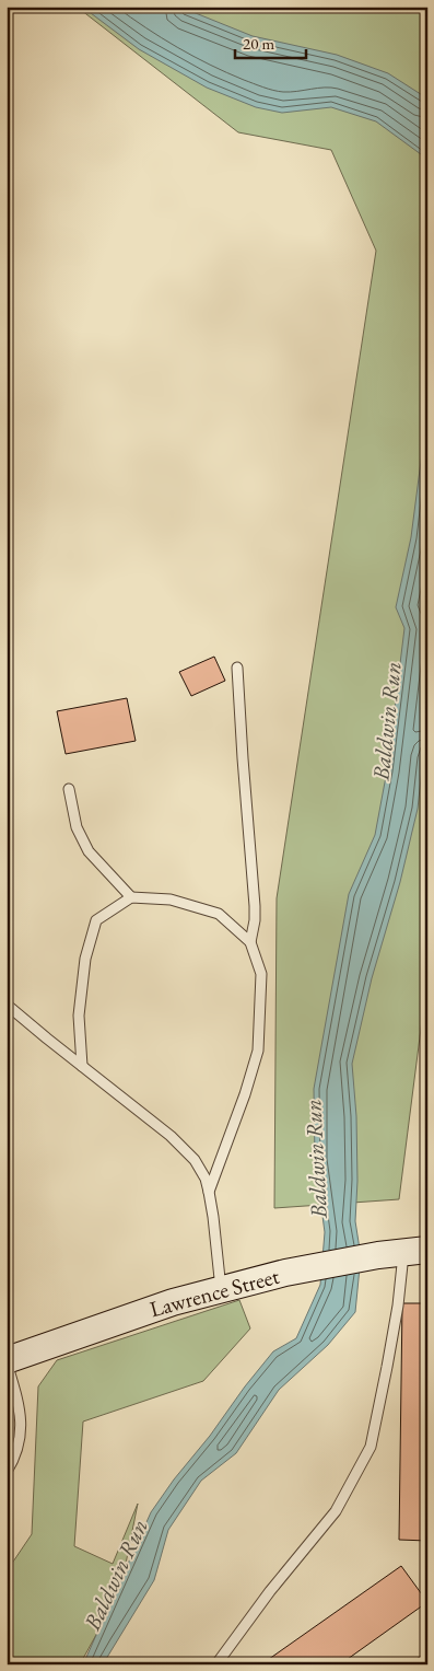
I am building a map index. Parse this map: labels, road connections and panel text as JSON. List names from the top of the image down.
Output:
{
  "streets": {
    "street": ["Lawrence Street"]
  },
  "water": ["Baldwin Run"],
  "scale_bar": "20 m"
}
